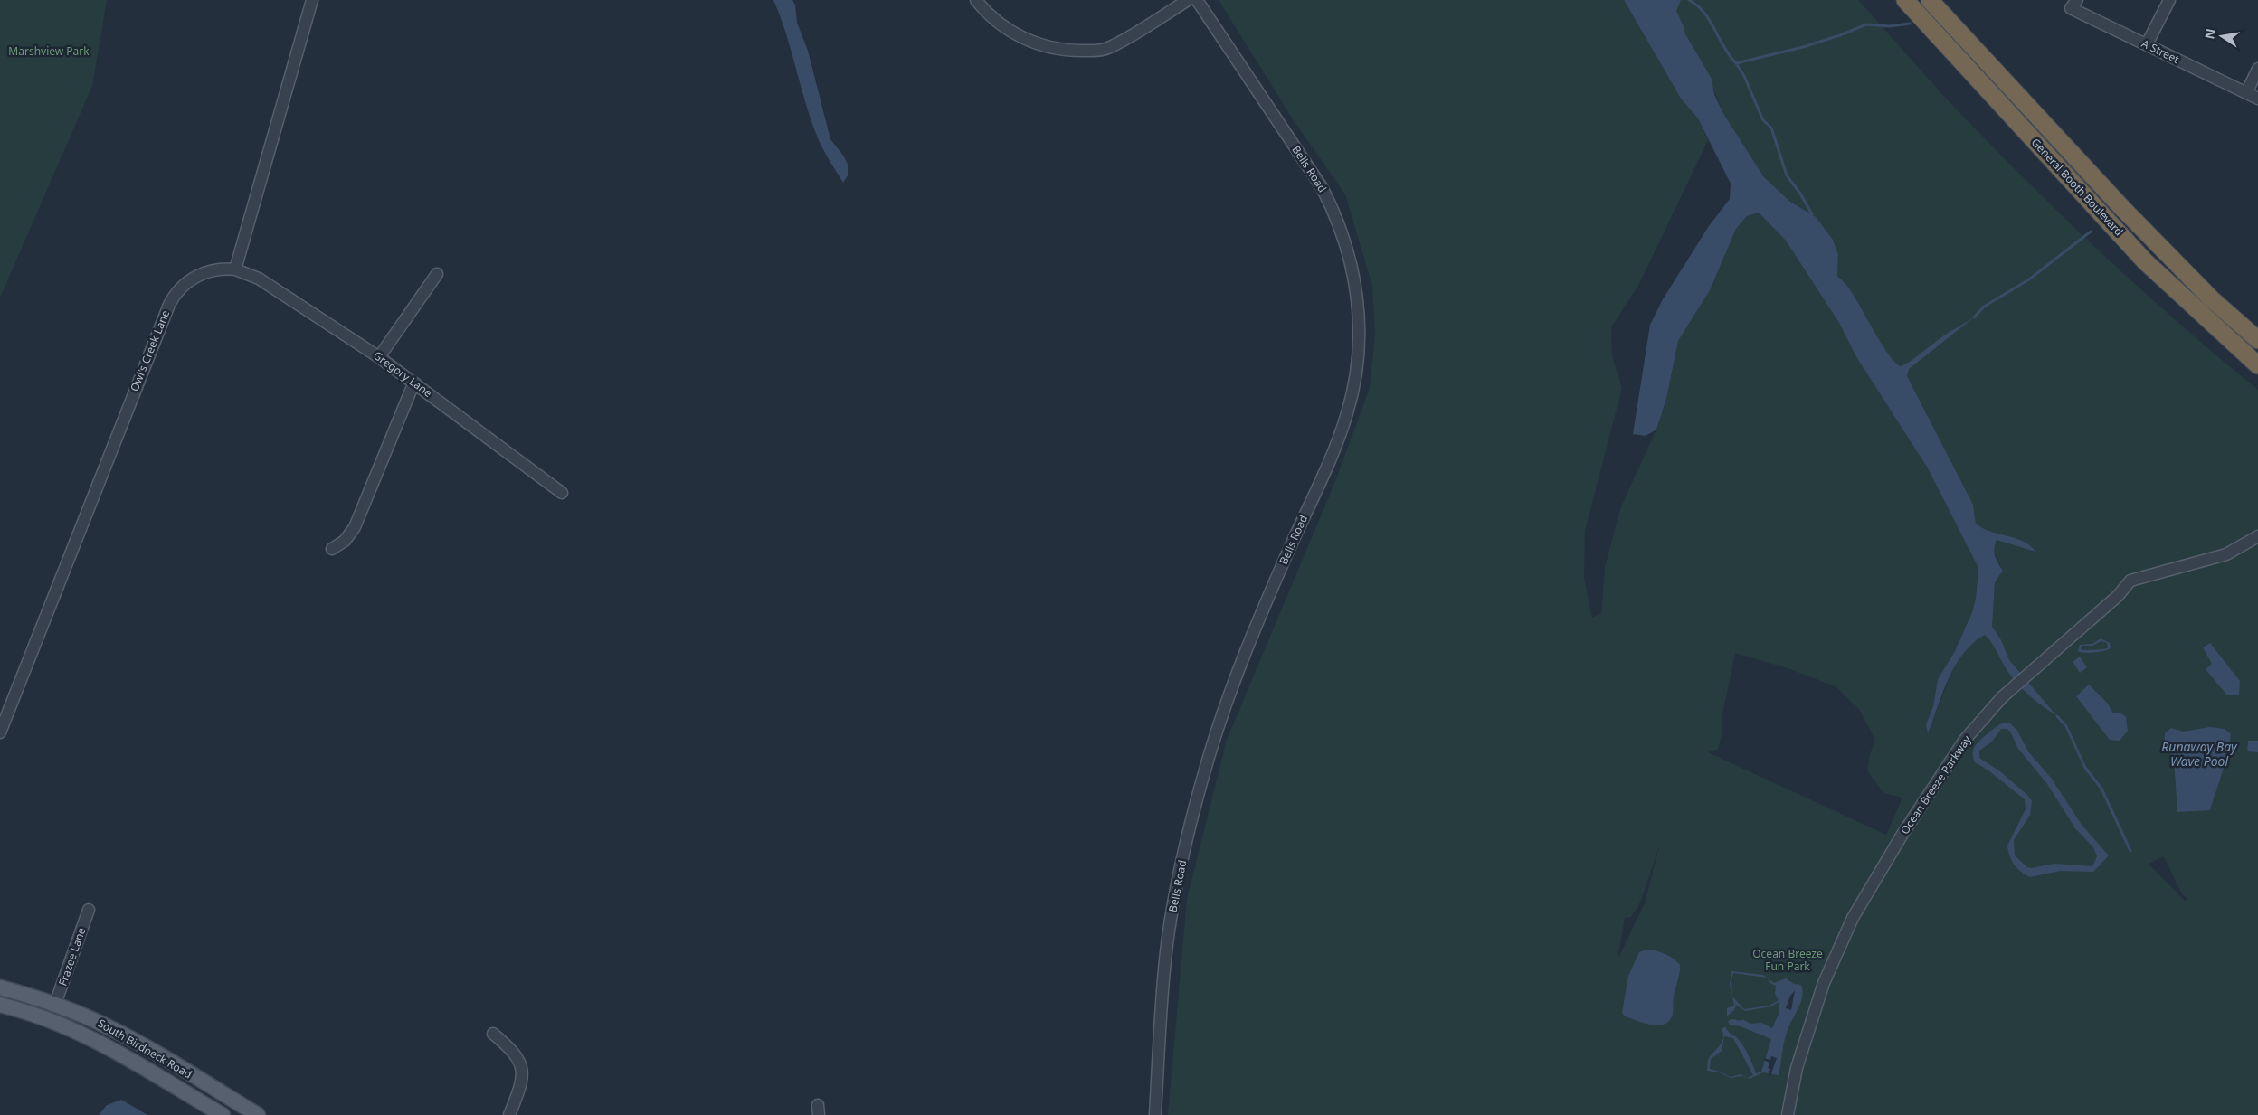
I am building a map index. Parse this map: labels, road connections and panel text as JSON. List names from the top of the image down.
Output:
{
  "streets": {
    "highway": ["General Booth Boulevard"],
    "main road": ["South Birdneck Road"],
    "street": [
      "A Street",
      "Bells Road",
      "Owl's Creek Lane",
      "Gregory Lane",
      "Ocean Breeze Parkway",
      "Frazee Lane"
    ]
  },
  "crossings": [
    ["Owl's Creek Lane", "Gregory Lane"],
    ["Frazee Lane", "South Birdneck Road"]
  ],
  "water": ["Runaway Bay Wave Pool"],
  "parks": ["Marshview Park", "Ocean Breeze Fun Park"],
  "north": "left"
}
